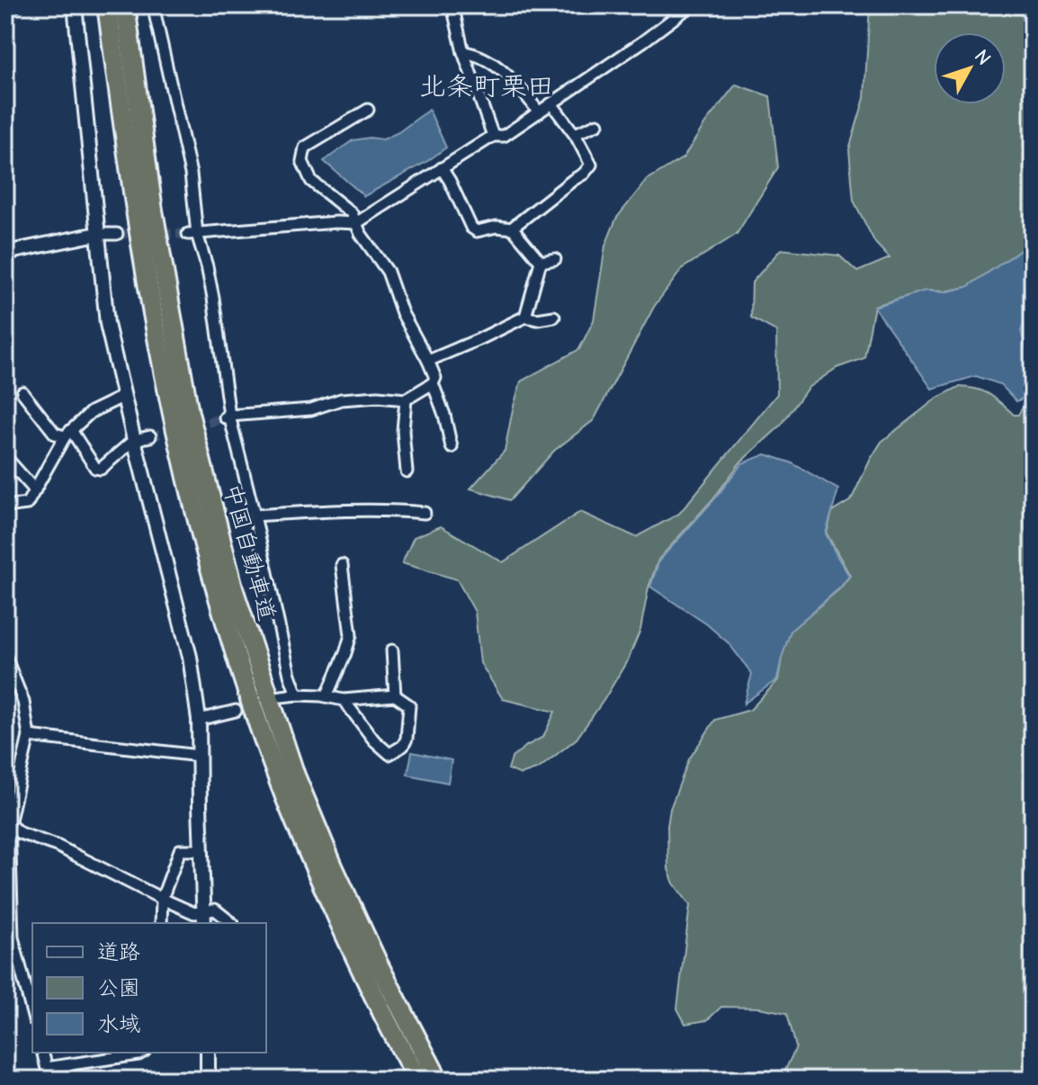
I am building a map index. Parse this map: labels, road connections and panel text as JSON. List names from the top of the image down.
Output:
{
  "streets": {
    "highway": ["中国自動車道"]
  },
  "districts": ["北条町栗田"],
  "legend": ["道路", "公園", "水域"],
  "north": "top right"
}
